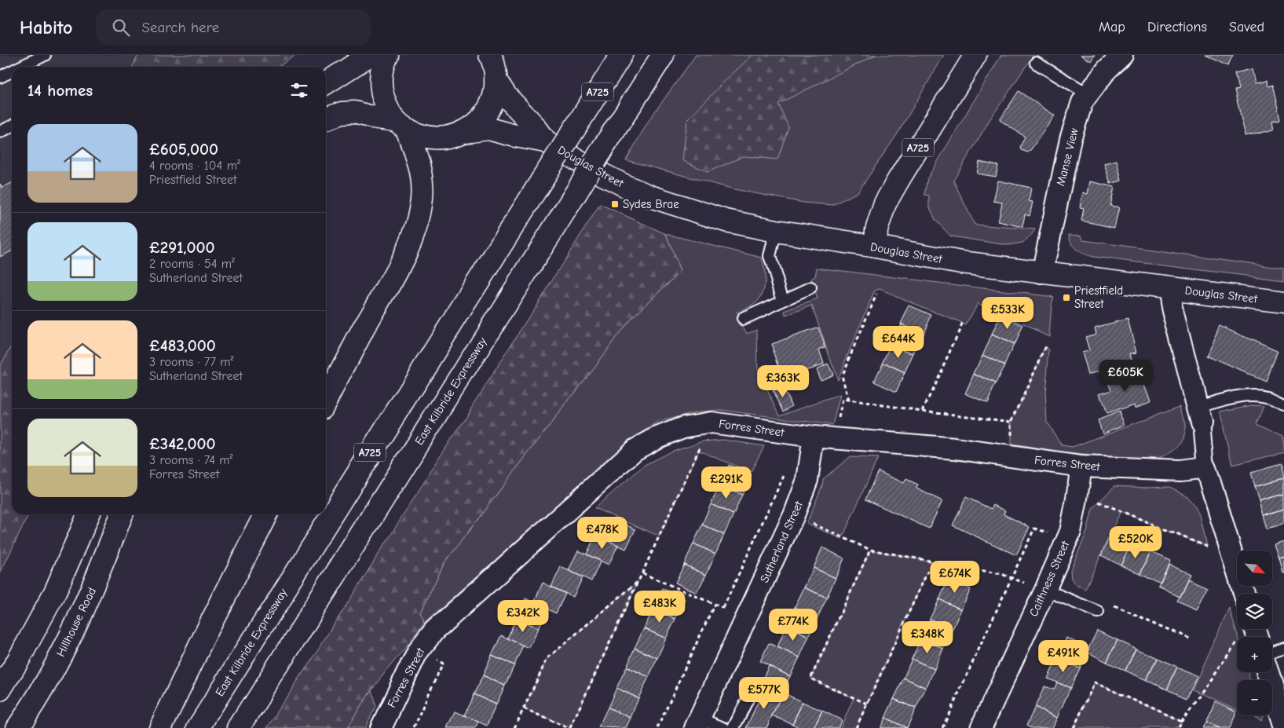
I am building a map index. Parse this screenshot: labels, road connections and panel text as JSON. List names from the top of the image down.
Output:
{
  "streets": {
    "main road": [
      "A725",
      "Douglas Street",
      "East Kilbride Expressway",
      "Hillhouse Road"
    ],
    "street": [
      "Manse View",
      "Forres Street",
      "Sutherland Street",
      "Caithness Street"
    ]
  },
  "crossings": [
    ["A725", "Douglas Street"],
    ["Manse View", "Douglas Street"],
    ["Forres Street", "Sutherland Street"],
    ["Forres Street", "Caithness Street"]
  ],
  "places": {
    "transit": ["Sydes Brae", "Priestfield Street"]
  },
  "north": "bottom right",
  "page": {
    "header": "Habito",
    "search": "Search here",
    "nav": ["Map", "Directions", "Saved"],
    "heading": "14 homes",
    "list": [
      {
        "name": "£605,000",
        "note": "4 rooms · 104 m² · Priestfield Street"
      },
      {
        "name": "£291,000",
        "note": "2 rooms · 54 m² · Sutherland Street"
      },
      {
        "name": "£483,000",
        "note": "3 rooms · 77 m² · Sutherland Street"
      },
      {
        "name": "£342,000",
        "note": "3 rooms · 74 m² · Forres Street"
      }
    ],
    "price": [
      "£533K",
      "£644K",
      "£605K",
      "£363K",
      "£291K",
      "£478K",
      "£520K",
      "£674K",
      "£483K",
      "£342K",
      "£774K",
      "£348K",
      "£491K",
      "£577K"
    ],
    "map_buttons": ["+", "−"]
  }
}
